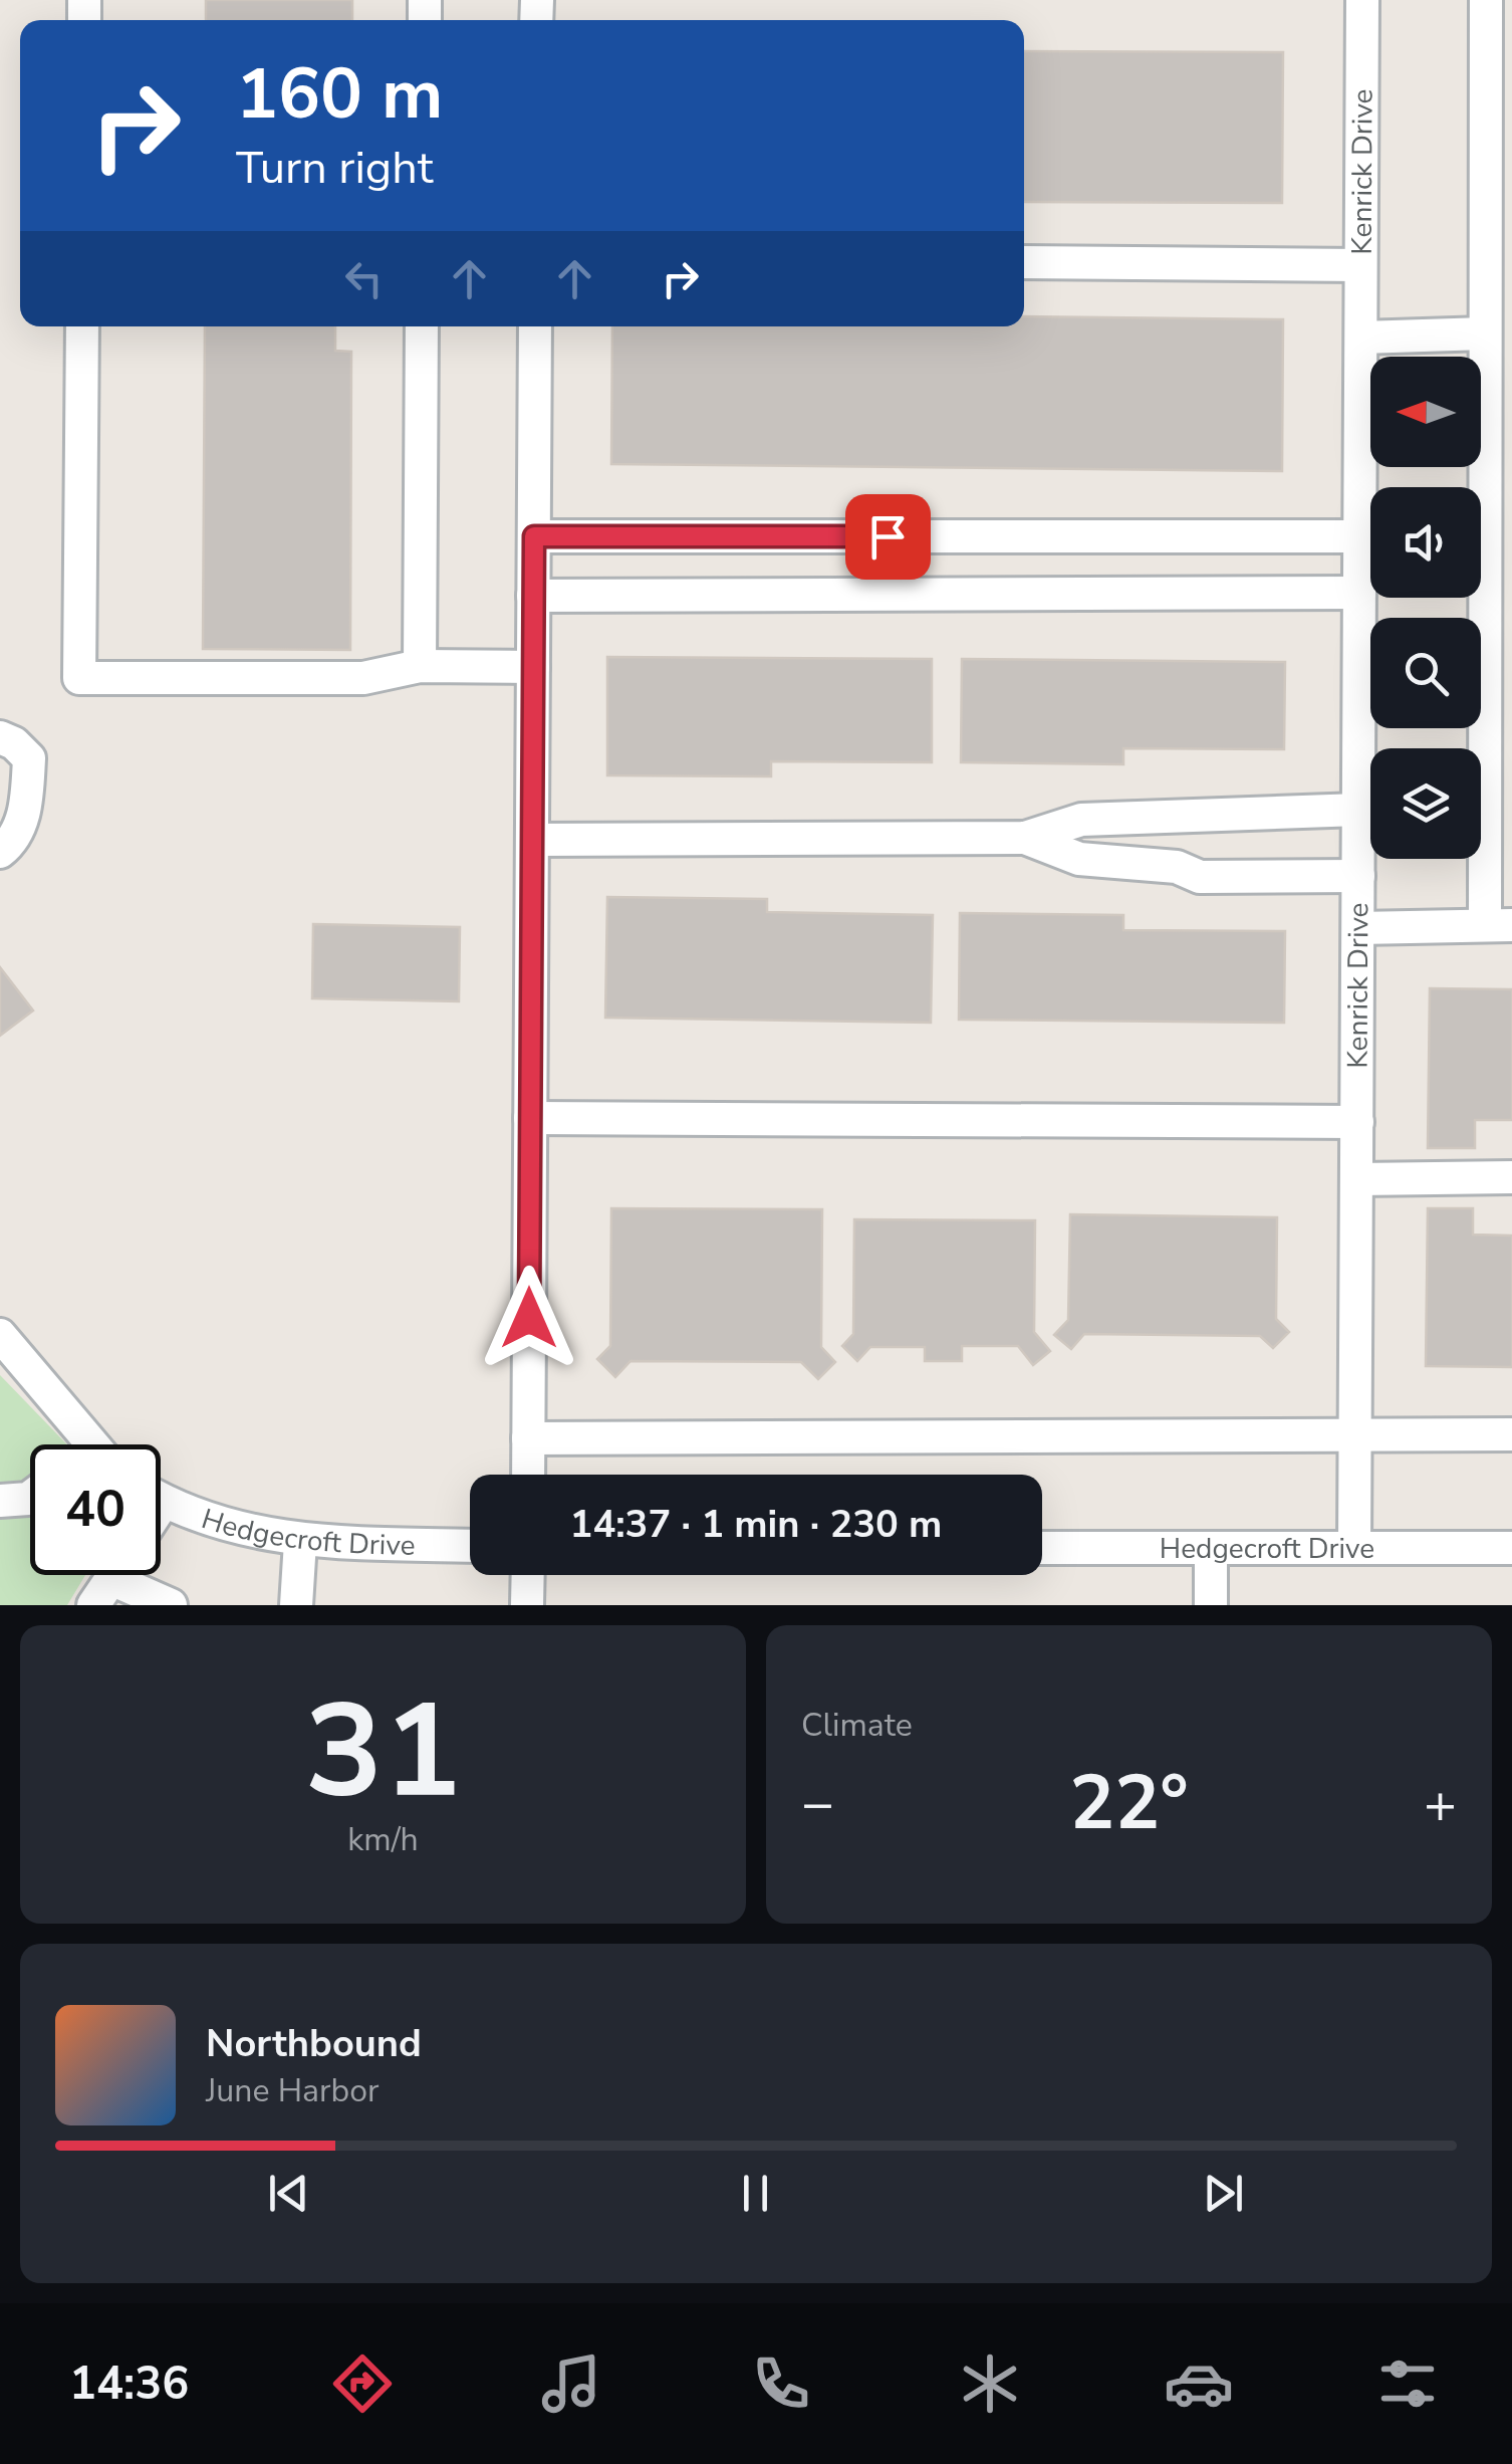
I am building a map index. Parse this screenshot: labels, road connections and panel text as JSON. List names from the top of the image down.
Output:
{
  "streets": {
    "street": ["Kenrick Drive", "Hedgecroft Drive"]
  },
  "crossings": [
    ["Kenrick Drive", "Hedgecroft Drive"]
  ],
  "north": "left",
  "page": {
    "turn": ["160 m", "Turn right"],
    "limit": "40",
    "trip": "14:37 · 1 min · 230 m",
    "tile": [
      ["31", "km/h"],
      "Climate"
    ],
    "heat": ["−", "22°", "+"],
    "song": ["Northbound", "June Harbor"],
    "tabs": "14:36"
  }
}
